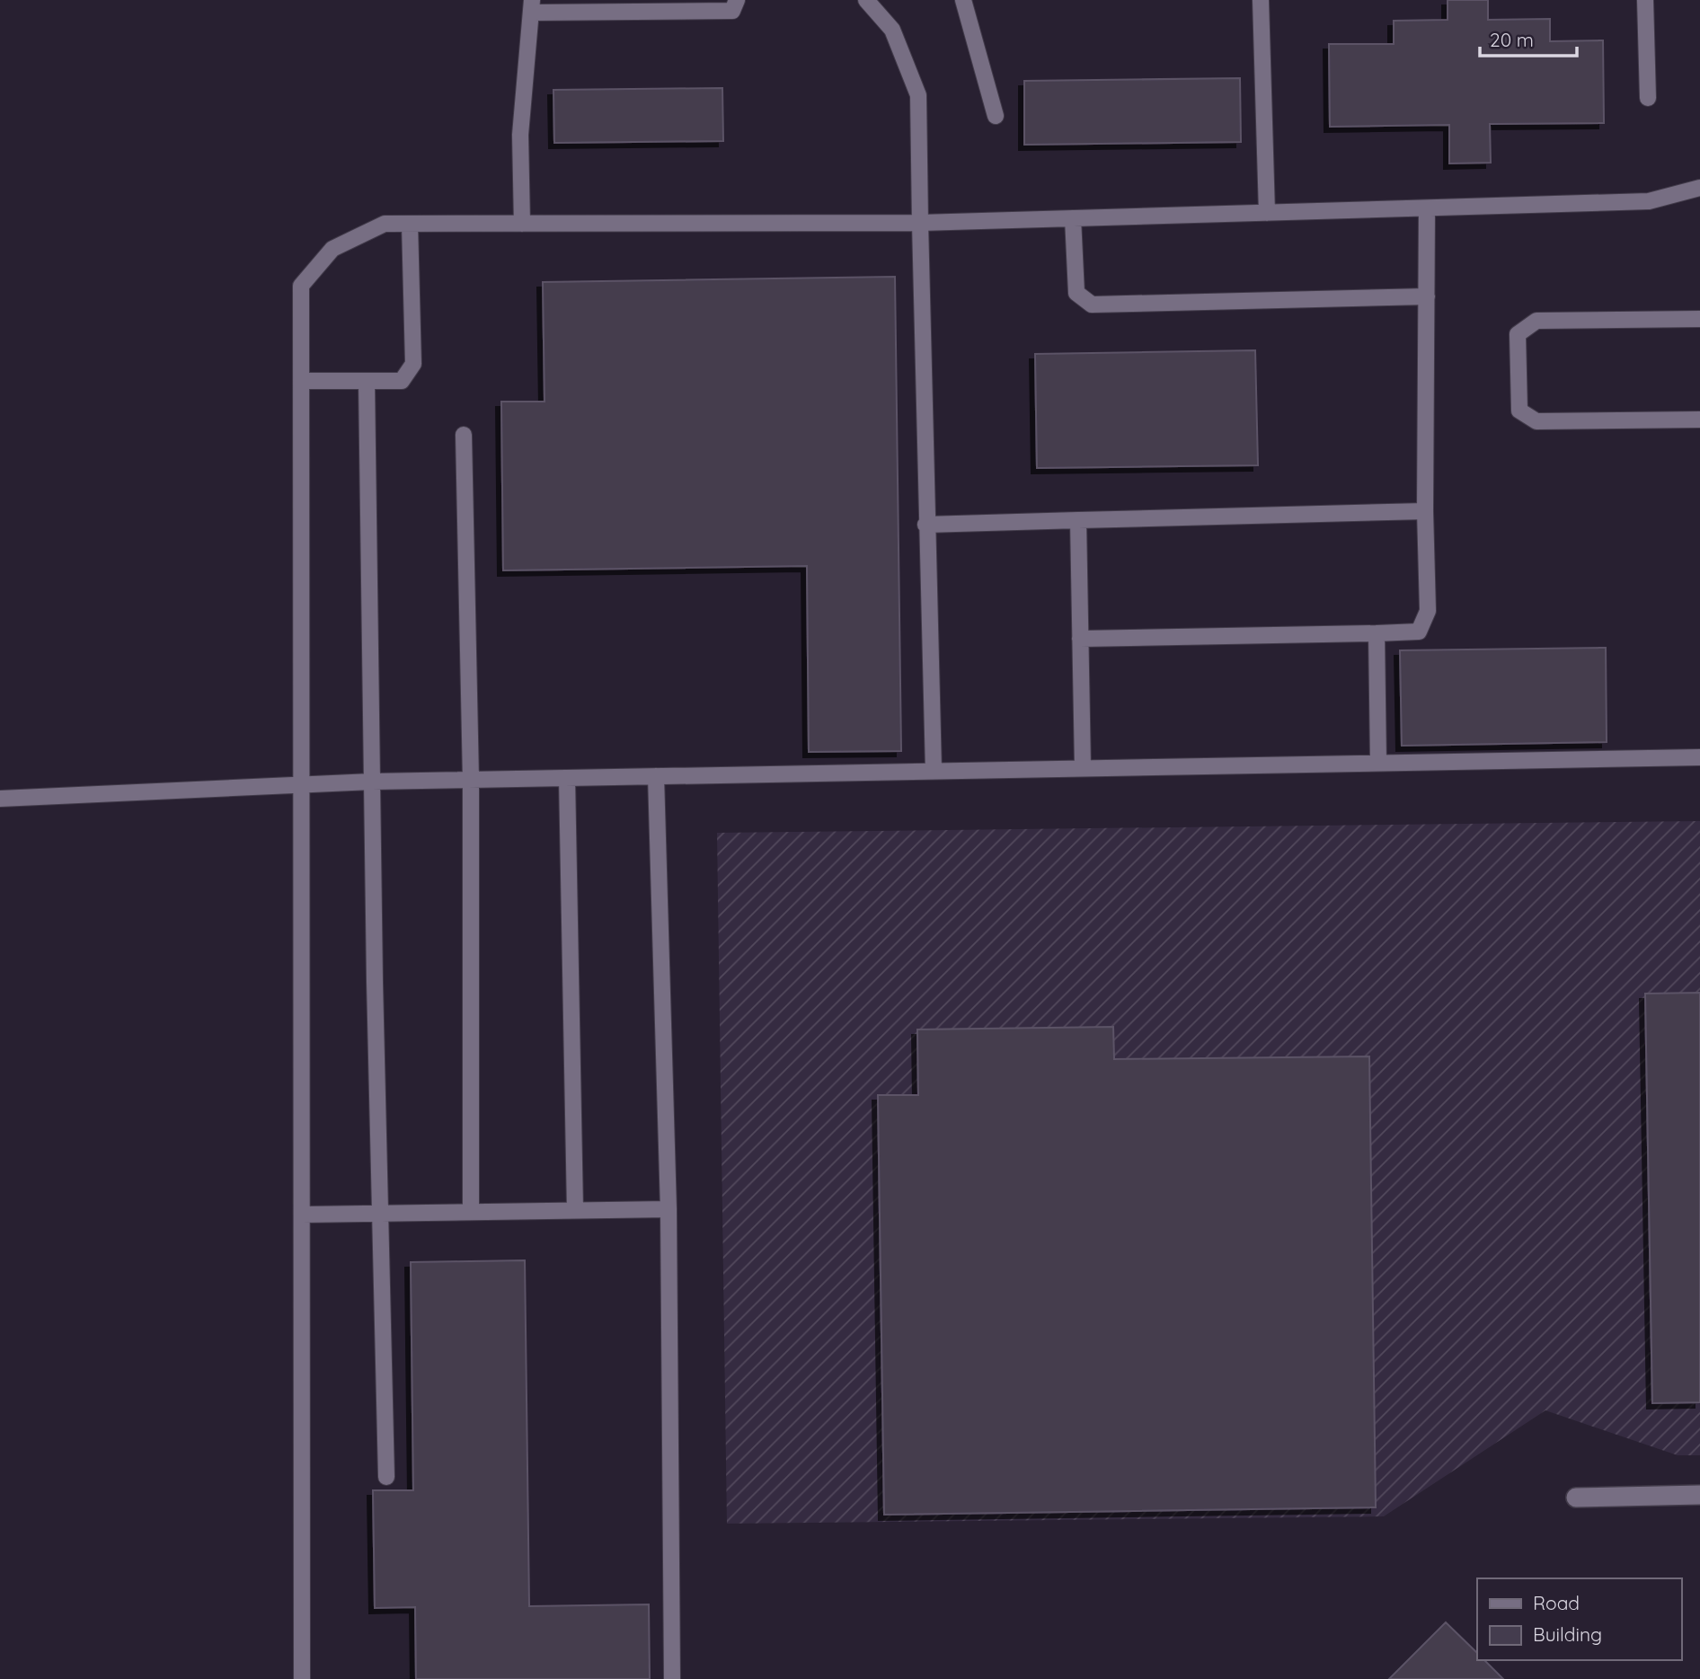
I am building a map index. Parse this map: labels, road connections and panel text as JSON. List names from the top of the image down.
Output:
{
  "legend": ["Road", "Building"],
  "scale_bar": "20 m"
}
